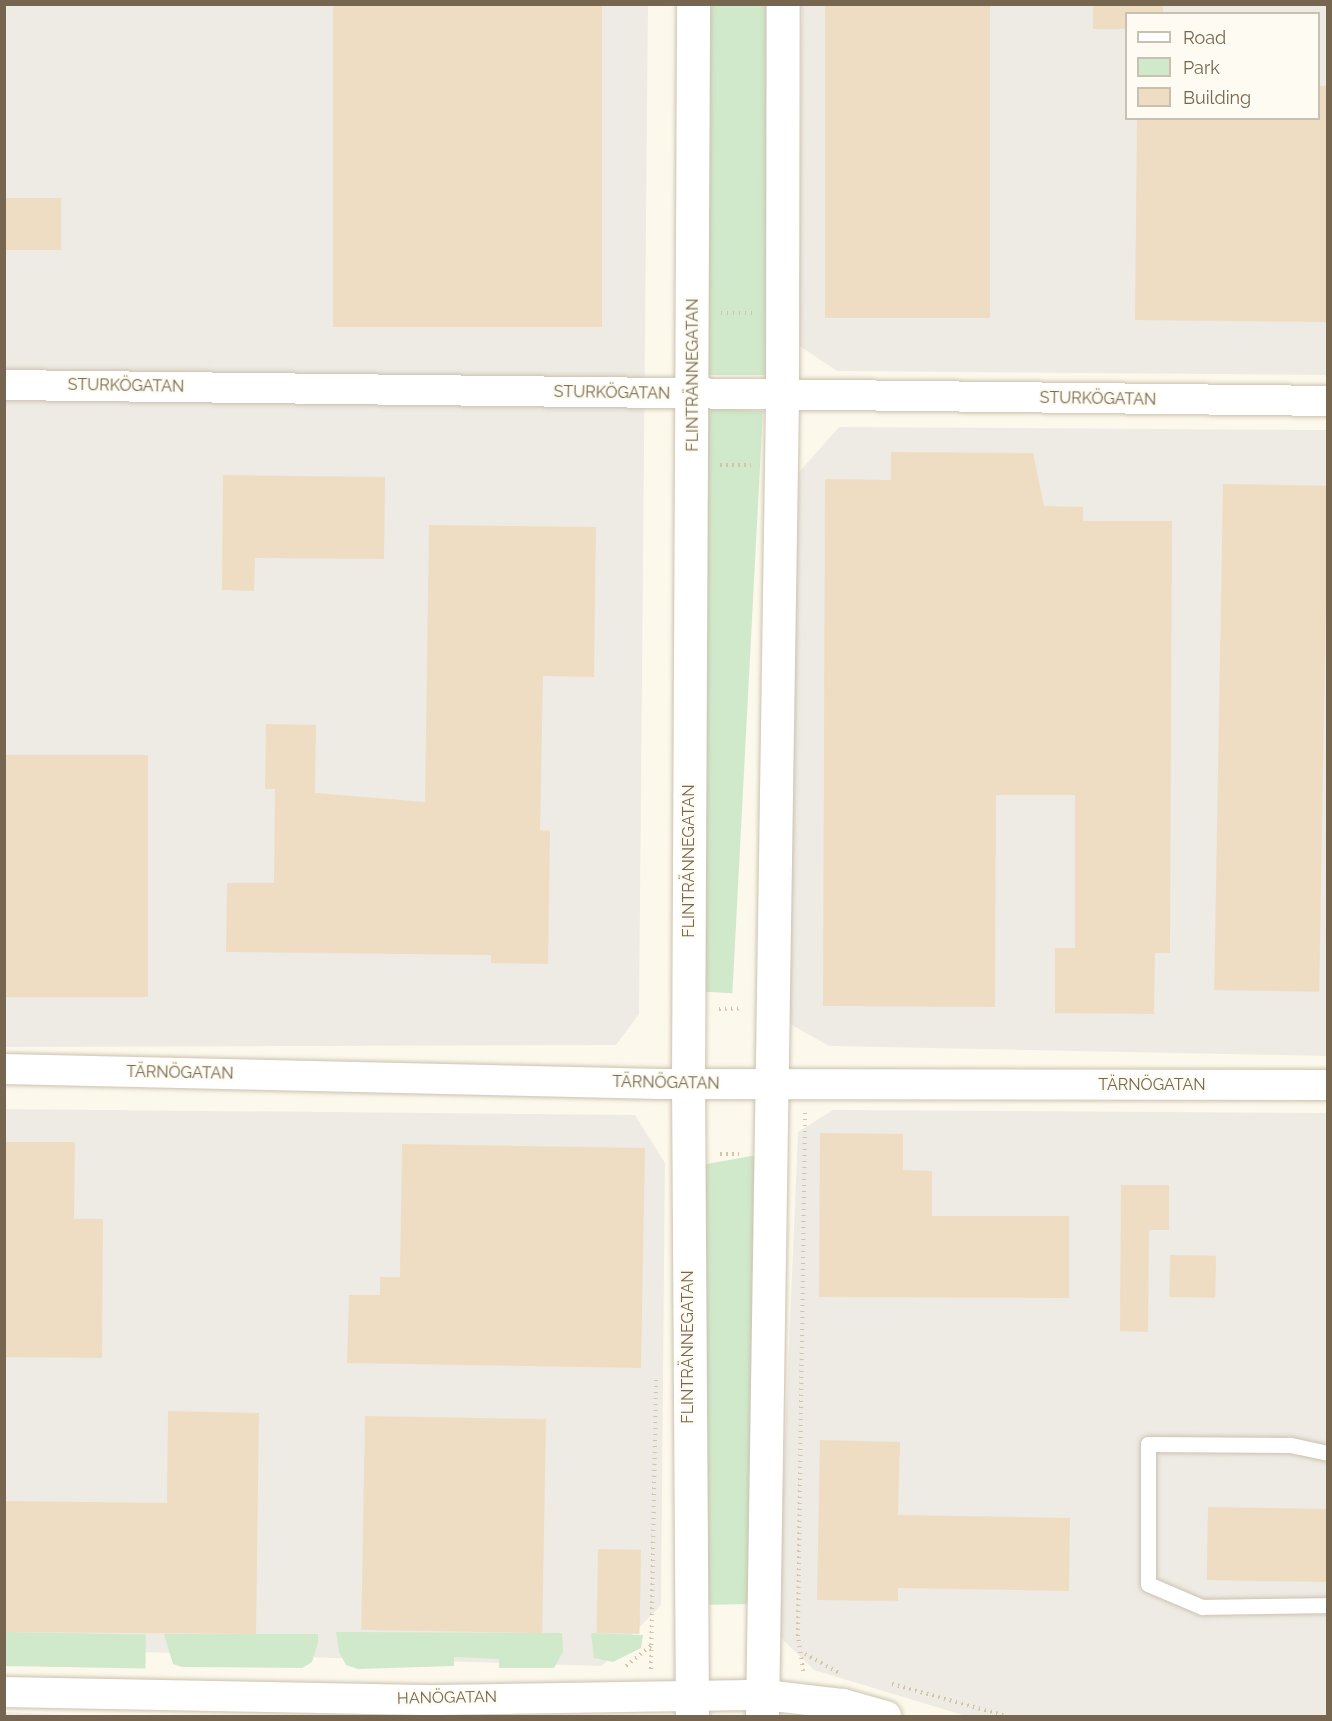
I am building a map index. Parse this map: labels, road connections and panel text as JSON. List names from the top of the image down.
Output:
{
  "streets": {
    "street": [
      "FLINTRÄNNEGATAN",
      "STURKÖGATAN",
      "TÄRNÖGATAN",
      "HANÖGATAN"
    ]
  },
  "crossings": [
    ["FLINTRÄNNEGATAN", "STURKÖGATAN"],
    ["FLINTRÄNNEGATAN", "TÄRNÖGATAN"],
    ["FLINTRÄNNEGATAN", "HANÖGATAN"]
  ],
  "legend": ["Road", "Park", "Building"]
}
